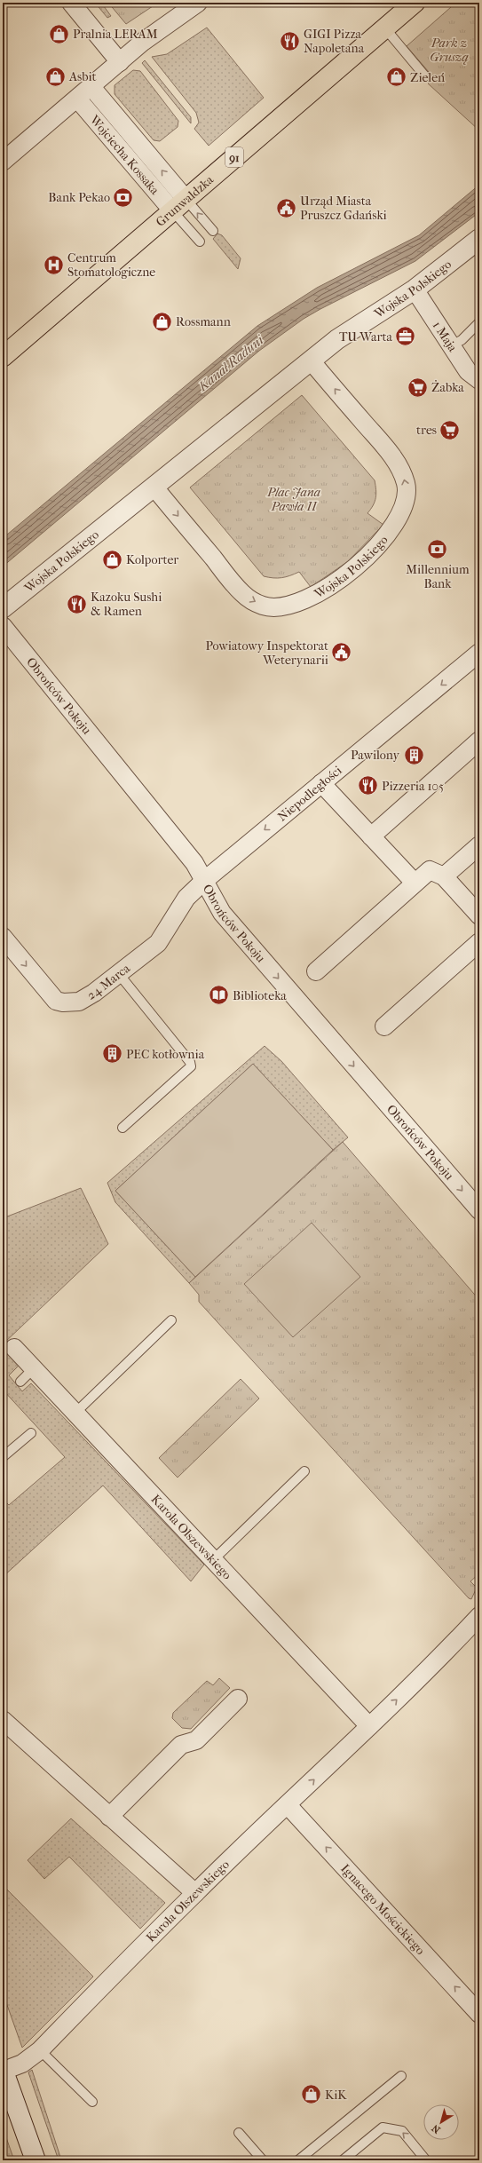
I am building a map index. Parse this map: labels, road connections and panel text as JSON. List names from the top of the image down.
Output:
{
  "streets": {
    "main road": ["91", "Grunwaldzka"],
    "street": [
      "Wojciecha Kossaka",
      "Wojska Polskiego",
      "1 Maja",
      "Obrońców Pokoju",
      "Niepodległości",
      "24 Marca",
      "Karola Olszewskiego",
      "Ignacego Mościckiego"
    ]
  },
  "crossings": [
    ["Wojciecha Kossaka", "Grunwaldzka"],
    ["Wojska Polskiego", "1 Maja"],
    ["Obrońców Pokoju", "Niepodległości"],
    ["Obrońców Pokoju", "24 Marca"],
    ["Niepodległości", "24 Marca"],
    ["Karola Olszewskiego", "Ignacego Mościckiego"]
  ],
  "one_way": ["Obrońców Pokoju", "Ignacego Mościckiego"],
  "water": ["Kanał Raduni"],
  "parks": ["Park z Gruszą", "Plac Jana Pawła II"],
  "places": {
    "shop": [
      "Pralnia LERAM",
      "Asbit",
      "Zieleń",
      "Rossmann",
      "Kolporter",
      "KiK"
    ],
    "restaurant": ["GIGI Pizza Napoletana", "Kazoku Sushi & Ramen", "Pizzeria 105"],
    "bank": ["Bank Pekao", "Millennium Bank"],
    "public building": ["Urząd Miasta Pruszcz Gdański", "Powiatowy Inspektorat Weterynarii"],
    "hospital": ["Centrum Stomatologiczne"],
    "office": ["TU Warta"],
    "supermarket": ["Żabka", "tres"],
    "building": ["Pawilony", "PEC kotłownia"],
    "library": ["Biblioteka"]
  },
  "north": "bottom left"
}
